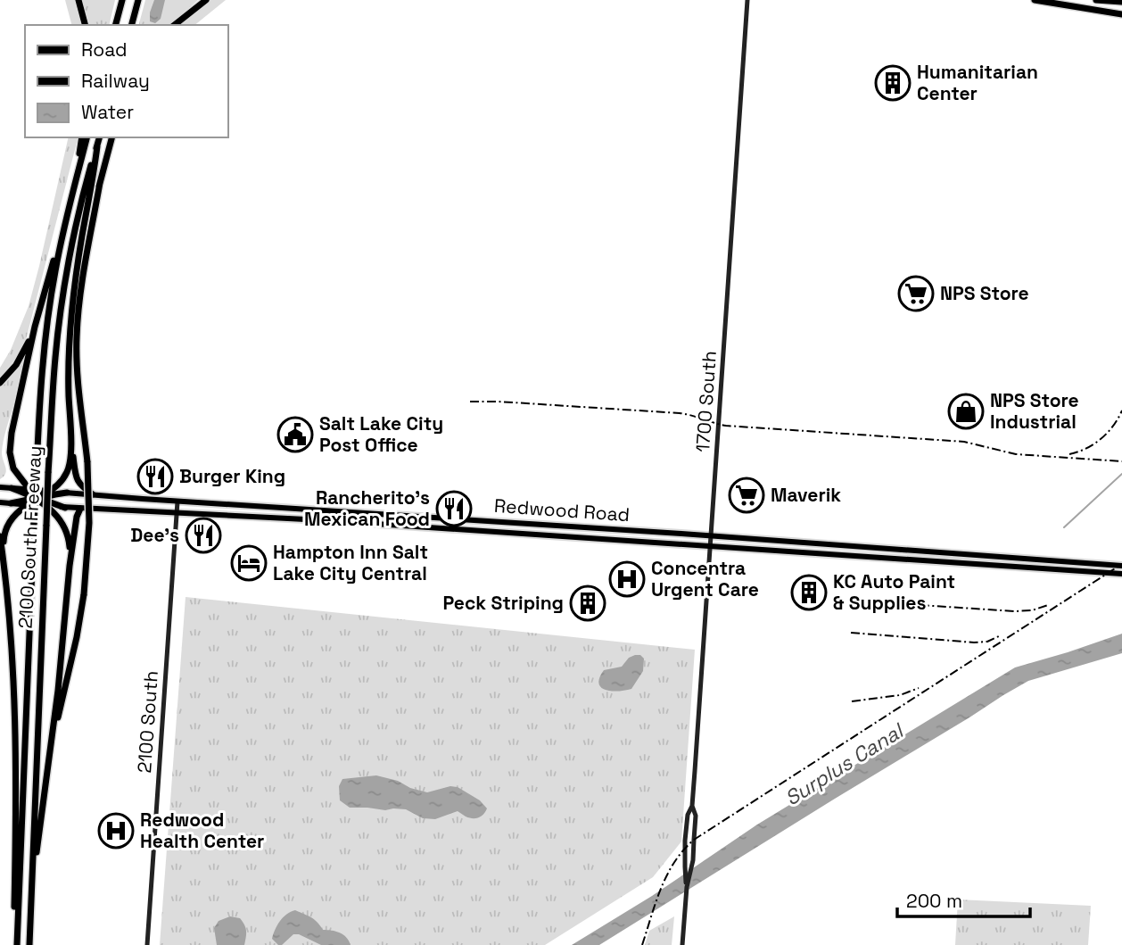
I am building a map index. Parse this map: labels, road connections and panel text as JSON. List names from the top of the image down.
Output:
{
  "streets": {
    "highway": ["2100 South Freeway"],
    "main road": ["Redwood Road"],
    "street": ["1700 South", "2100 South"]
  },
  "crossings": [
    ["1700 South", "Redwood Road"],
    ["Redwood Road", "2100 South"]
  ],
  "water": ["Surplus Canal"],
  "places": {
    "building": ["Humanitarian Center", "KC Auto Paint & Supplies", "Peck Striping"],
    "supermarket": ["NPS Store", "Maverik"],
    "shop": ["NPS Store Industrial"],
    "public building": ["Salt Lake City Post Office"],
    "restaurant": ["Burger King", "Rancherito's Mexican Food", "Dee's"],
    "hotel": ["Hampton Inn Salt Lake City Central"],
    "hospital": ["Concentra Urgent Care", "Redwood Health Center"]
  },
  "legend": ["Road", "Railway", "Water"],
  "scale_bar": "200 m"
}
